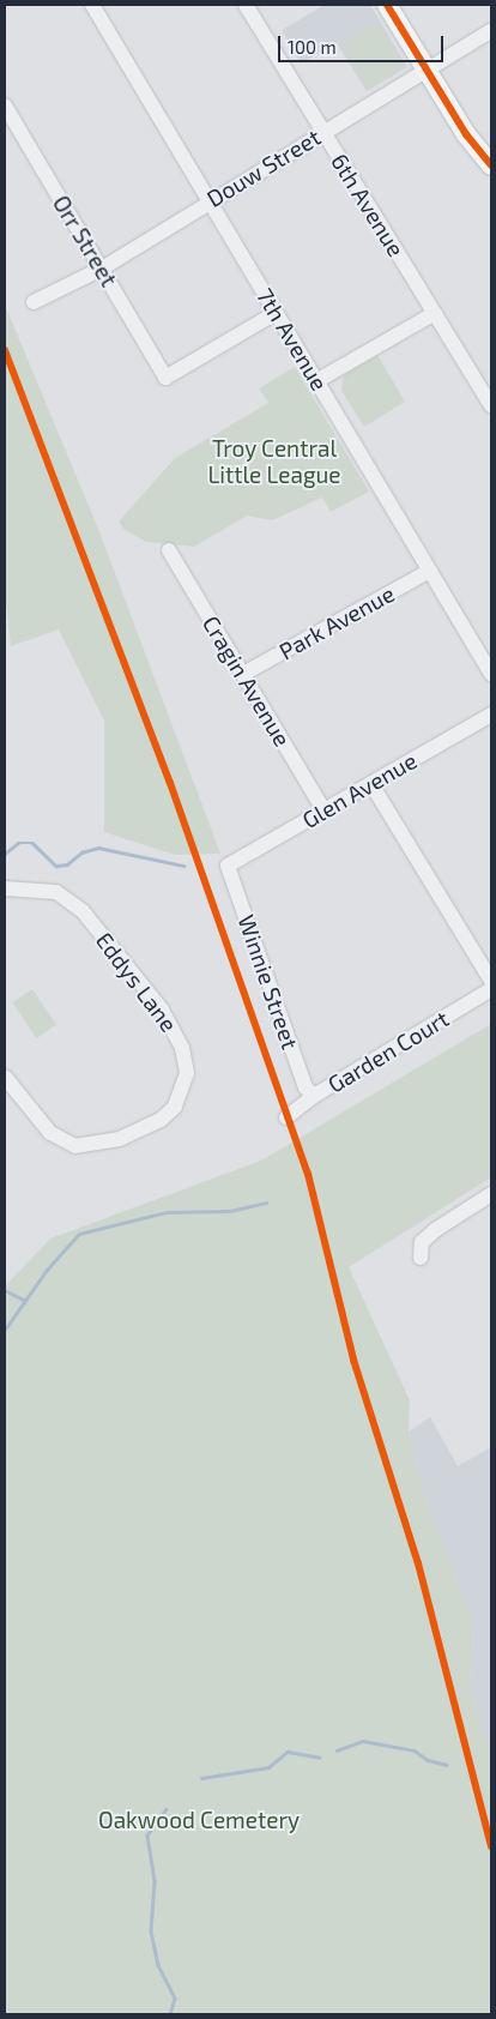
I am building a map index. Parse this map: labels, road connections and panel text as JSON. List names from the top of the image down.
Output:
{
  "streets": {
    "street": [
      "Douw Street",
      "6th Avenue",
      "Orr Street",
      "7th Avenue",
      "Park Avenue",
      "Cragin Avenue",
      "Glen Avenue",
      "Eddys Lane",
      "Winnie Street",
      "Garden Court"
    ]
  },
  "crossings": [
    ["Douw Street", "6th Avenue"],
    ["Douw Street", "Orr Street"],
    ["Douw Street", "7th Avenue"],
    ["Orr Street", "7th Avenue"],
    ["7th Avenue", "Park Avenue"],
    ["Park Avenue", "Cragin Avenue"],
    ["Cragin Avenue", "Glen Avenue"],
    ["Glen Avenue", "Winnie Street"],
    ["Winnie Street", "Garden Court"]
  ],
  "parks": ["Troy Central Little League", "Oakwood Cemetery"],
  "scale_bar": "100 m"
}
